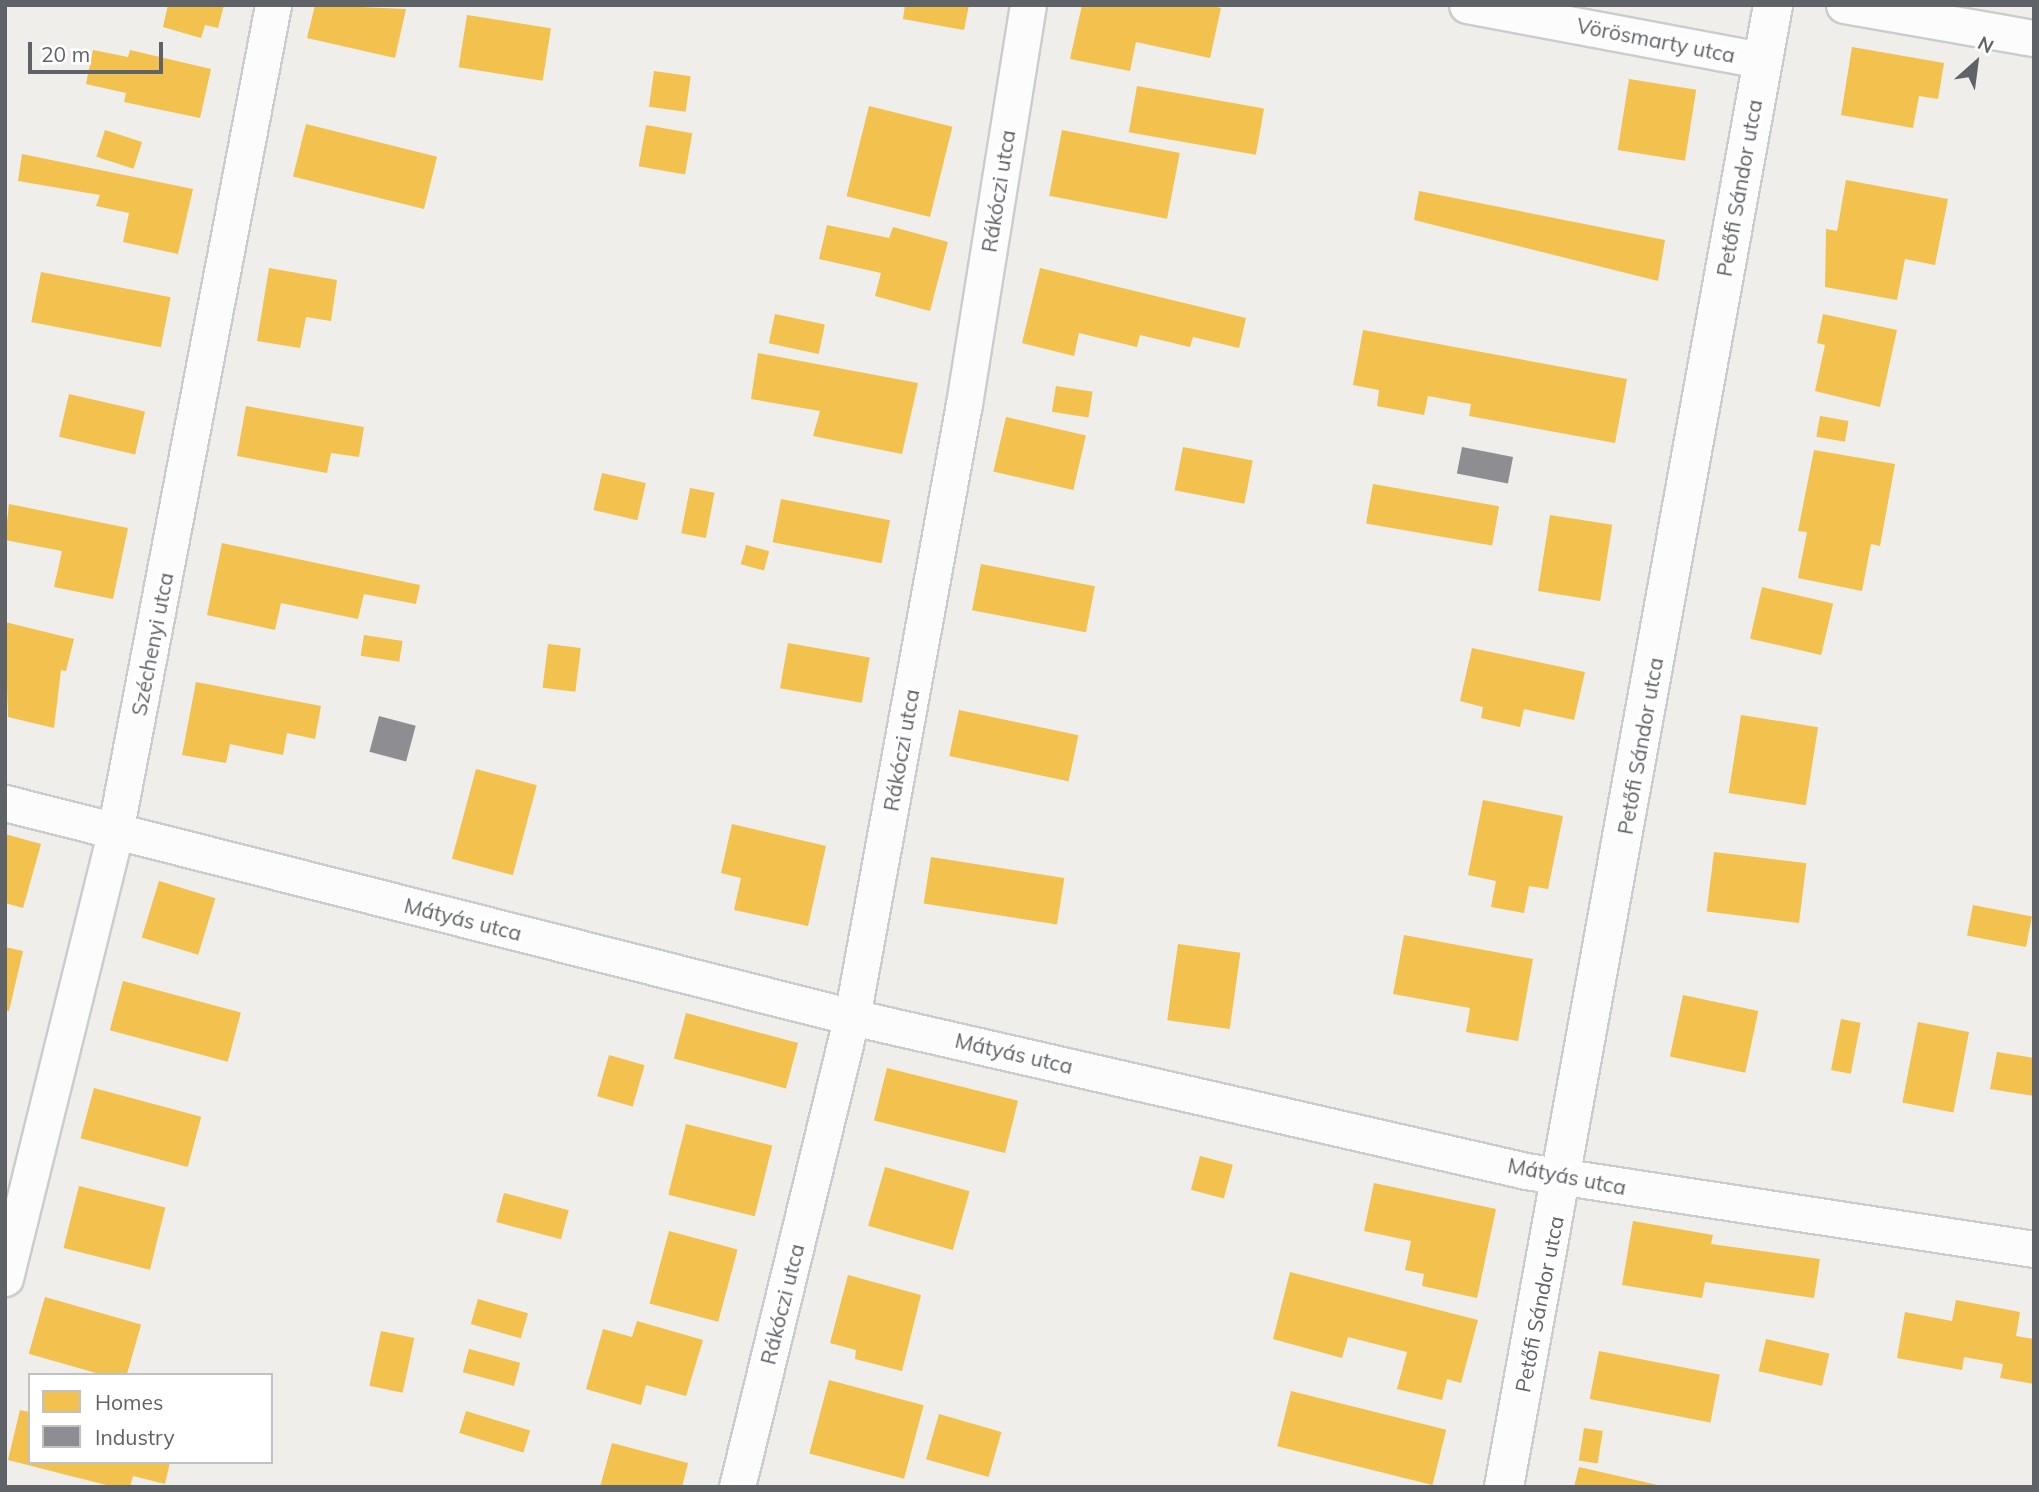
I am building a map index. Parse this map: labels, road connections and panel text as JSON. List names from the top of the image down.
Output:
{
  "streets": {
    "main road": ["Petőfi Sándor utca"],
    "street": [
      "Vörösmarty utca",
      "Rákóczi utca",
      "Széchenyi utca",
      "Mátyás utca"
    ]
  },
  "crossings": [
    ["Vörösmarty utca", "Petőfi Sándor utca"],
    ["Petőfi Sándor utca", "Mátyás utca"],
    ["Rákóczi utca", "Mátyás utca"],
    ["Széchenyi utca", "Mátyás utca"]
  ],
  "legend": ["Homes", "Industry"],
  "scale_bar": "20 m",
  "north": "top right"
}
